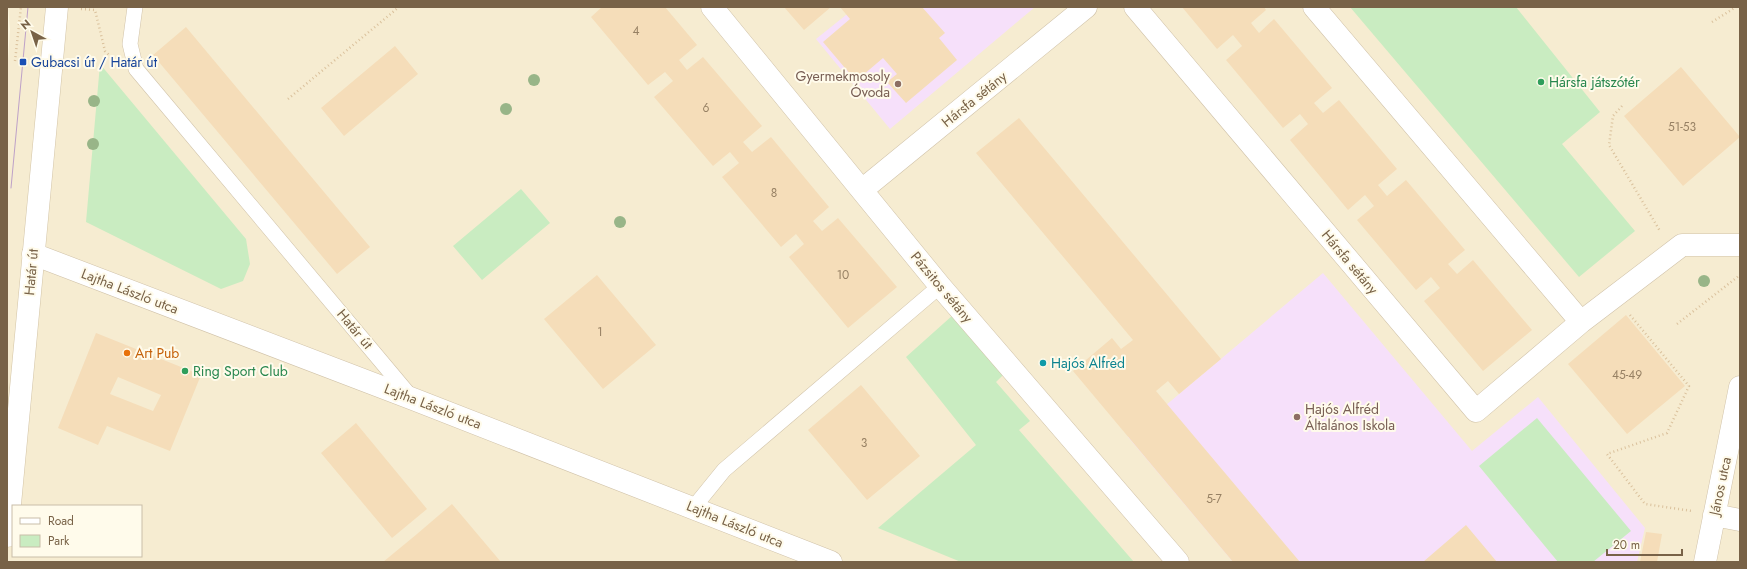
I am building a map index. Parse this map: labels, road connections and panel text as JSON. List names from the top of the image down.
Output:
{
  "streets": {
    "street": [
      "Hársfa sétány",
      "Határ út",
      "Pázsitos sétány",
      "Lajtha László utca",
      "János utca"
    ]
  },
  "crossings": [
    ["Hársfa sétány", "Pázsitos sétány"],
    ["Határ út", "Lajtha László utca"]
  ],
  "places": {
    "transit": ["Gubacsi út / Határ út"],
    "other": [
      "Hársfa játszótér",
      "Gyermekmosoly Óvoda",
      "Art Pub",
      "Hajós Alfréd",
      "Ring Sport Club",
      "Hajós Alfréd Általános Iskola"
    ]
  },
  "house_numbers": [
    "4",
    "6",
    "51-53",
    "8",
    "10",
    "1",
    "45-49",
    "3",
    "5-7"
  ],
  "legend": ["Road", "Park"],
  "scale_bar": "20 m",
  "north": "top left"
}
